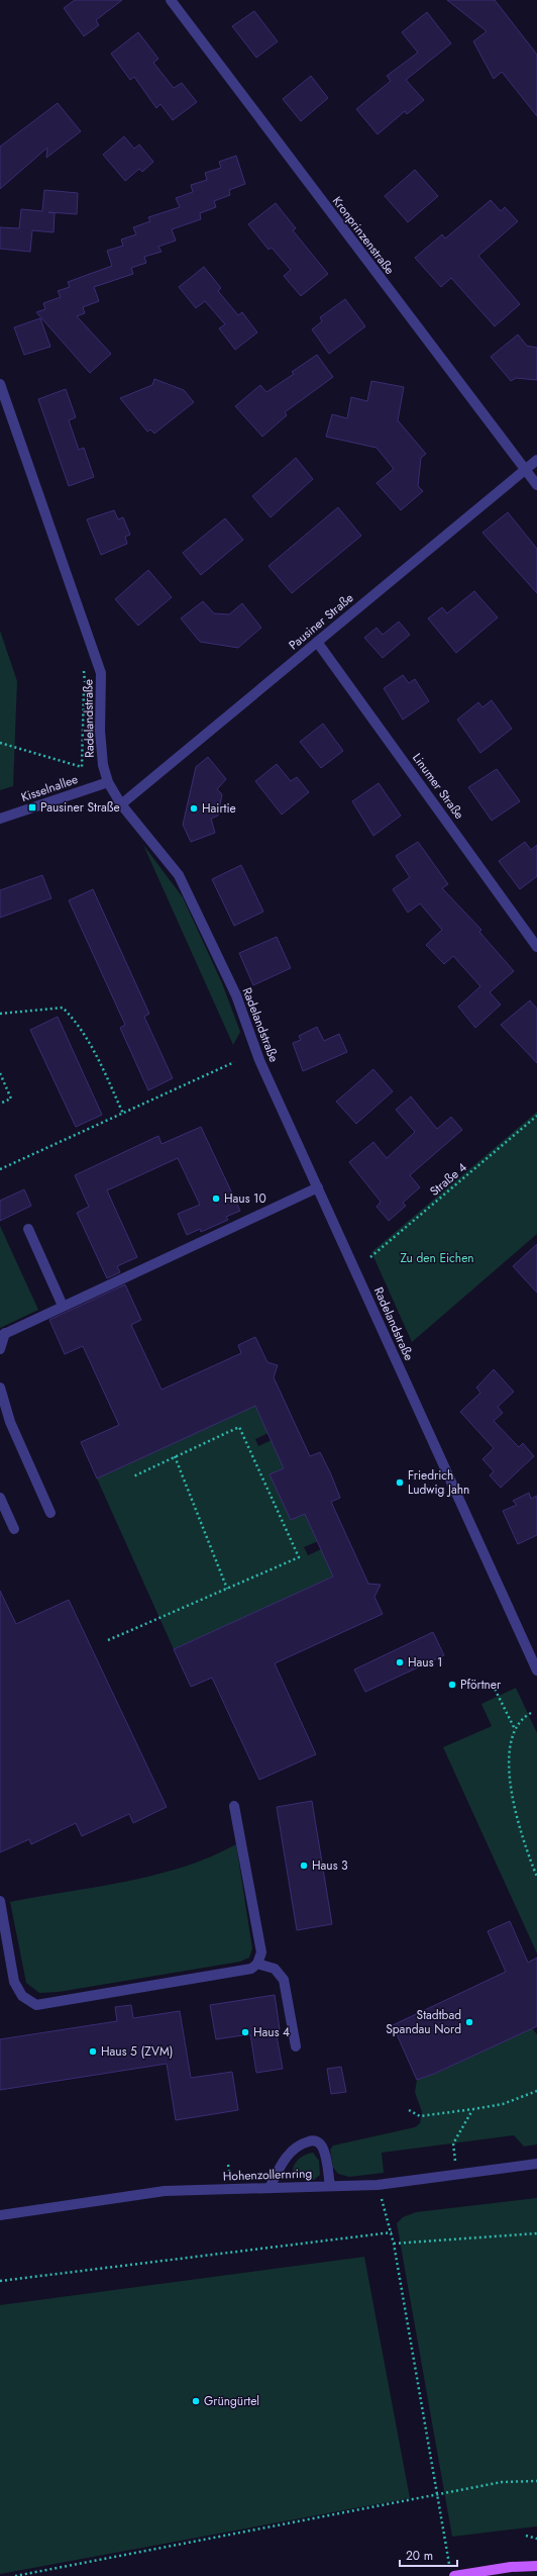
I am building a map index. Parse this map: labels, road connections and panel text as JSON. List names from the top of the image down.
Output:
{
  "streets": {
    "street": [
      "Kronprinzenstraße",
      "Pausiner Straße",
      "Radelandstraße",
      "Linumer Straße",
      "Kisselnallee",
      "Hohenzollernring"
    ],
    "path": ["Straße 4"]
  },
  "crossings": [
    ["Kronprinzenstraße", "Pausiner Straße"],
    ["Pausiner Straße", "Radelandstraße"],
    ["Pausiner Straße", "Linumer Straße"],
    ["Radelandstraße", "Kisselnallee"]
  ],
  "parks": ["Zu den Eichen"],
  "places": {
    "transit": ["Pausiner Straße"],
    "other": [
      "Hairtie",
      "Haus 10",
      "Friedrich Ludwig Jahn",
      "Haus 1",
      "Pförtner",
      "Haus 3",
      "Stadtbad Spandau Nord",
      "Haus 4",
      "Haus 5 (ZVM)",
      "Grüngürtel"
    ]
  },
  "scale_bar": "20 m"
}
